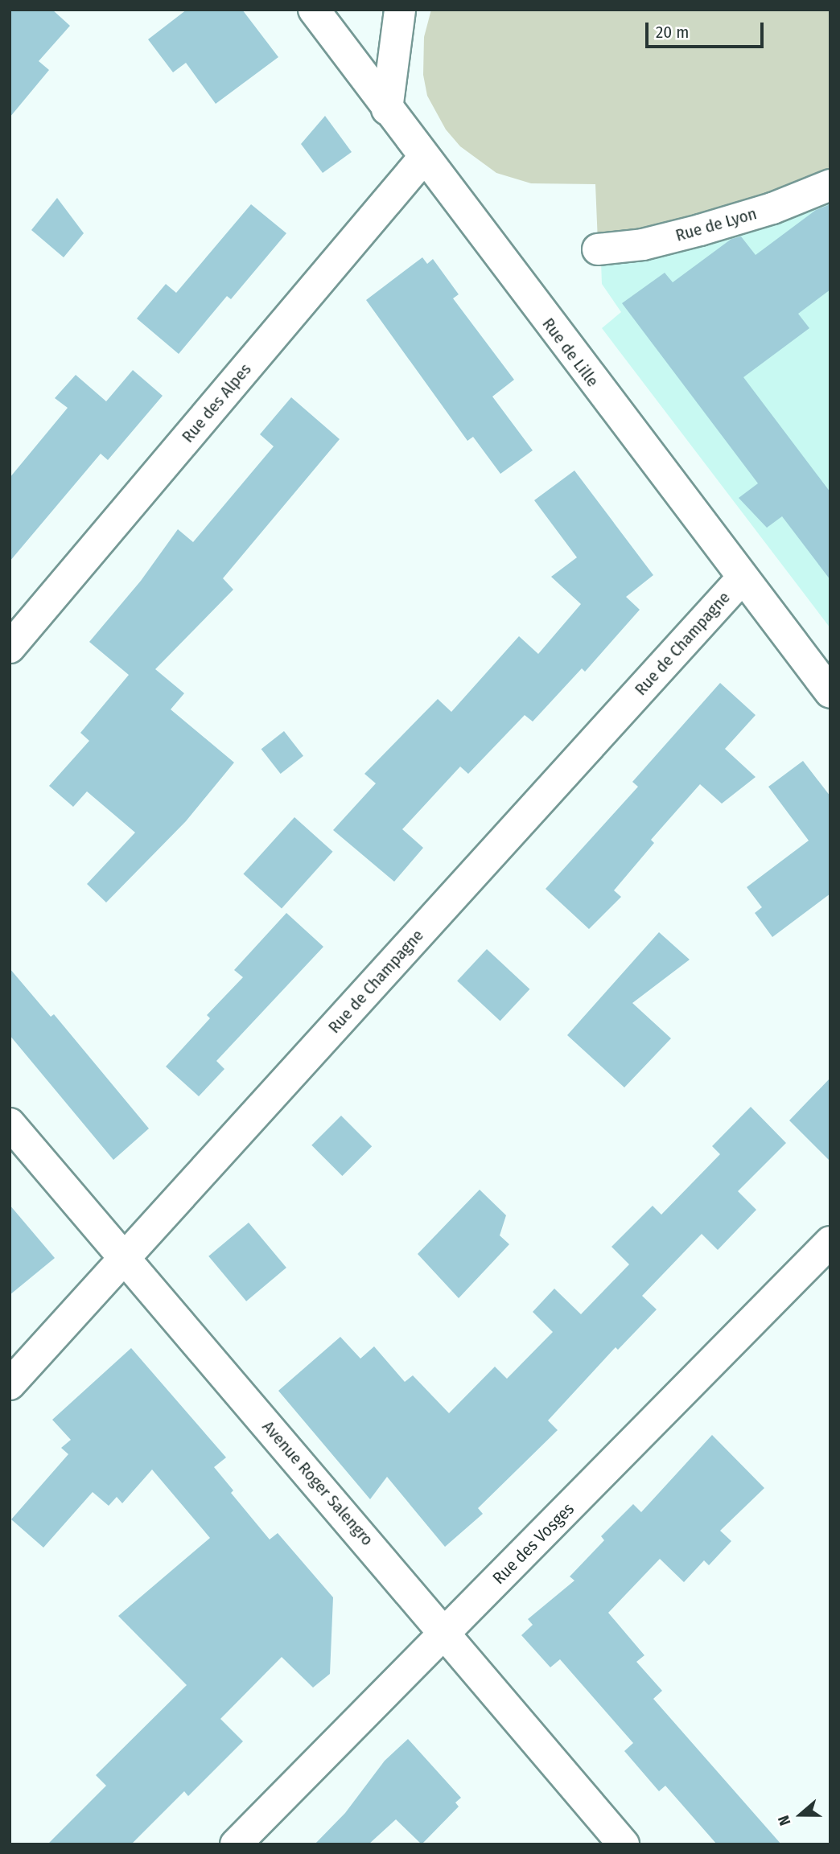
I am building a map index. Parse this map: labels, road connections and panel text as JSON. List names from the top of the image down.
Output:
{
  "streets": {
    "street": [
      "Rue de Lyon",
      "Rue de Lille",
      "Rue des Alpes",
      "Rue de Champagne",
      "Avenue Roger Salengro",
      "Rue des Vosges"
    ]
  },
  "crossings": [
    ["Rue de Lille", "Rue des Alpes"],
    ["Rue de Lille", "Rue de Champagne"],
    ["Rue de Champagne", "Avenue Roger Salengro"],
    ["Avenue Roger Salengro", "Rue des Vosges"]
  ],
  "scale_bar": "20 m",
  "north": "left"
}
